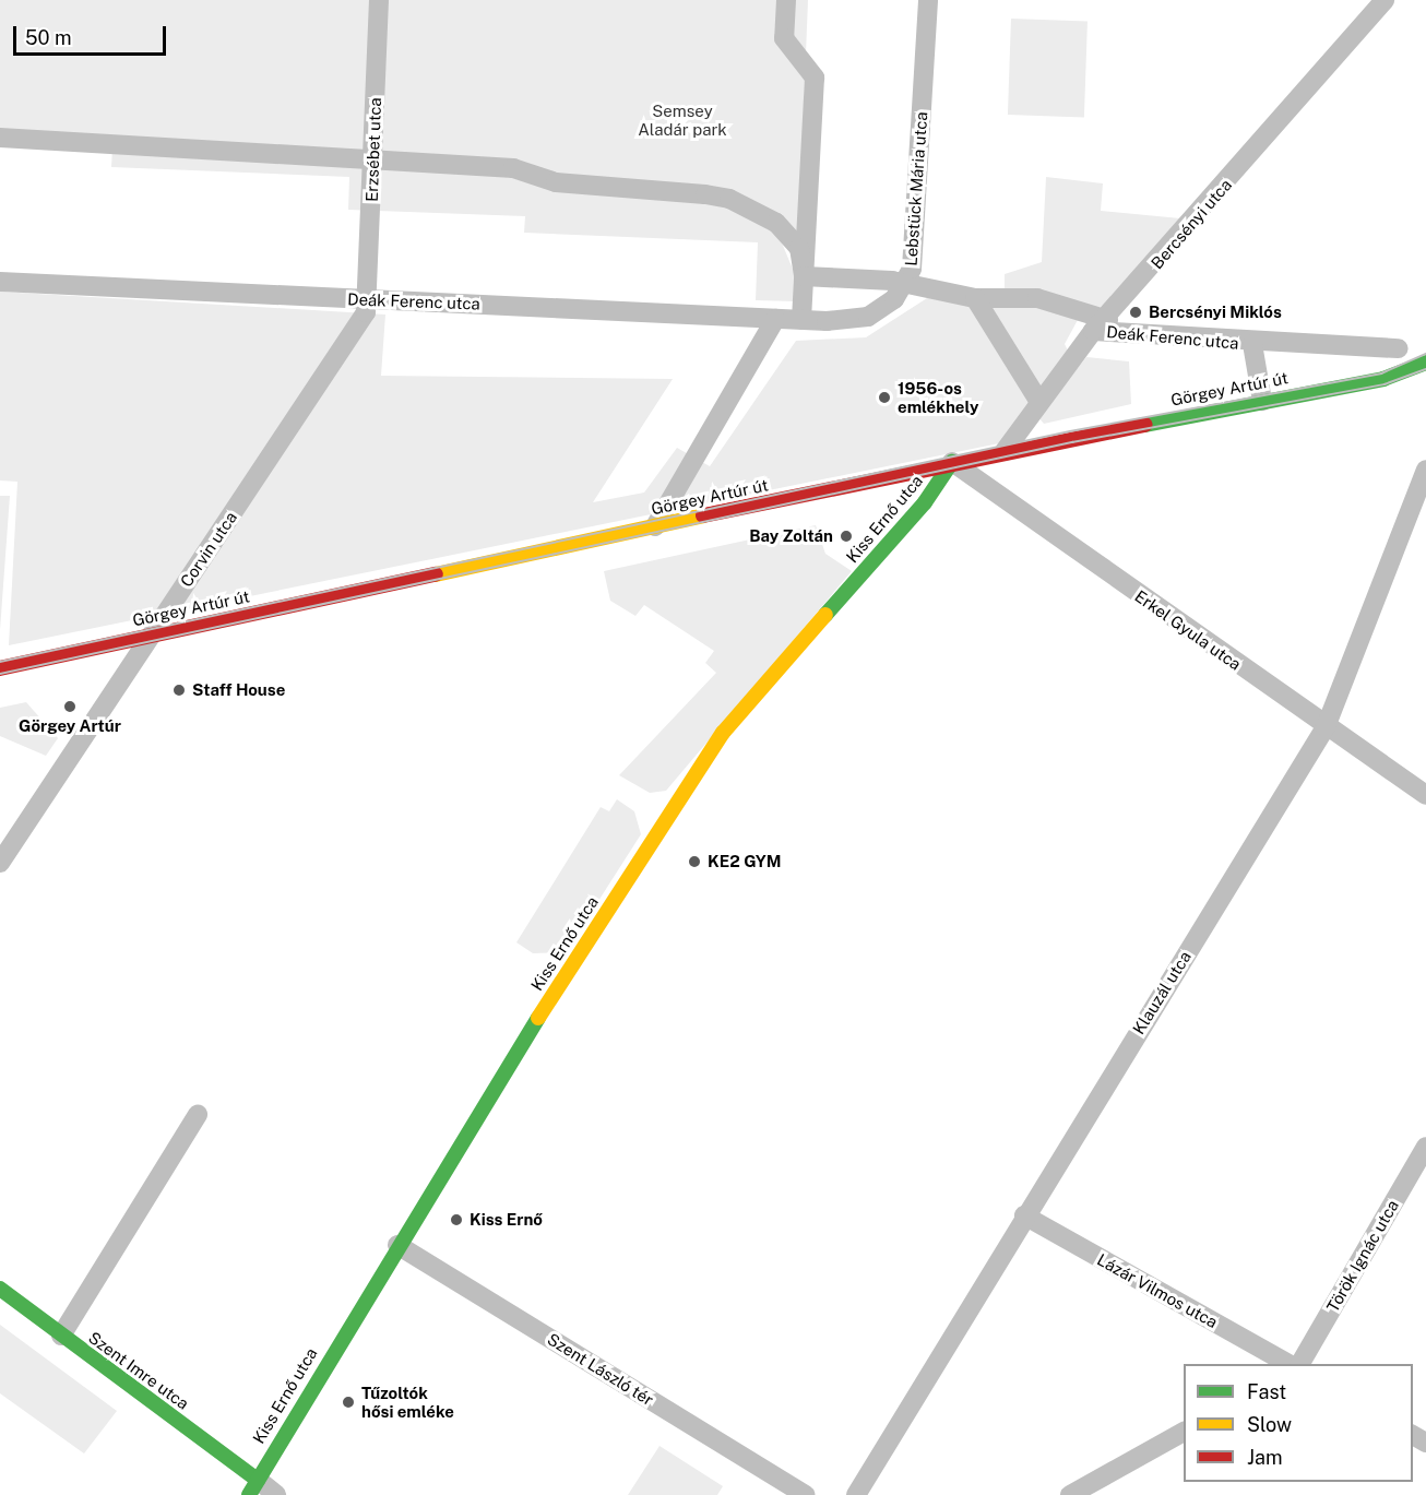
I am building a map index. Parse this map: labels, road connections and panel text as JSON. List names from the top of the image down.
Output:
{
  "streets": {
    "street": [
      "Erzsébet utca",
      "Lebstück Mária utca",
      "Bercsényi utca",
      "Deák Ferenc utca",
      "Görgey Artúr út",
      "Kiss Ernő utca",
      "Corvin utca",
      "Erkel Gyula utca",
      "Klauzál utca",
      "Török Ignác utca",
      "Lázár Vilmos utca",
      "Szent László tér",
      "Szent Imre utca"
    ]
  },
  "crossings": [
    ["Erzsébet utca", "Deák Ferenc utca"],
    ["Erzsébet utca", "Corvin utca"],
    ["Lebstück Mária utca", "Deák Ferenc utca"],
    ["Bercsényi utca", "Deák Ferenc utca"],
    ["Bercsényi utca", "Görgey Artúr út"],
    ["Deák Ferenc utca", "Görgey Artúr út"],
    ["Deák Ferenc utca", "Corvin utca"],
    ["Görgey Artúr út", "Kiss Ernő utca"],
    ["Görgey Artúr út", "Corvin utca"],
    ["Görgey Artúr út", "Erkel Gyula utca"],
    ["Kiss Ernő utca", "Erkel Gyula utca"],
    ["Kiss Ernő utca", "Szent László tér"],
    ["Kiss Ernő utca", "Szent Imre utca"],
    ["Erkel Gyula utca", "Klauzál utca"],
    ["Klauzál utca", "Lázár Vilmos utca"]
  ],
  "parks": ["Semsey Aladár park"],
  "places": [
    "Bercsényi Miklós",
    "1956-os emlékhely",
    "Bay Zoltán",
    "Staff House",
    "Görgey Artúr",
    "KE2 GYM",
    "Kiss Ernő",
    "Tűzoltók hősi emléke"
  ],
  "legend": ["Fast", "Slow", "Jam"],
  "scale_bar": "50 m"
}
